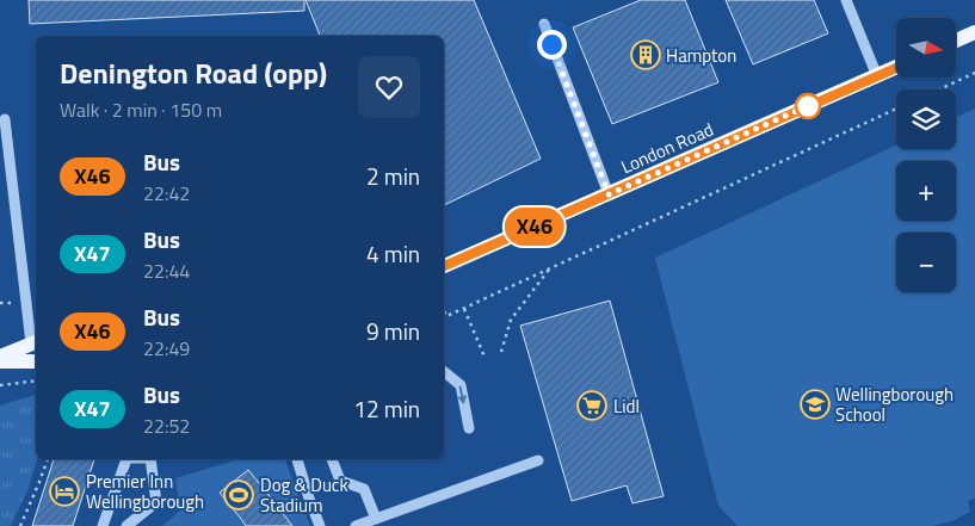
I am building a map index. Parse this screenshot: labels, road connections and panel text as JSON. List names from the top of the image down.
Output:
{
  "streets": {
    "main road": ["London Road"]
  },
  "places": {
    "building": ["Hampton"],
    "school or university": ["Wellingborough School"],
    "supermarket": ["Lidl"],
    "hotel": ["Premier Inn Wellingborough"],
    "sports": ["Dog & Duck Stadium"]
  },
  "lines": ["bus line X46"],
  "north": "right",
  "page": {
    "on_map": "X46",
    "map_buttons": ["+", "−"],
    "heading": ["Denington Road (opp)", "Walk · 2 min · 150 m"],
    "list": [
      {
        "mark": "X46",
        "name": "Bus",
        "note": "22:42",
        "value": "2 min"
      },
      {
        "mark": "X47",
        "name": "Bus",
        "note": "22:44",
        "value": "4 min"
      },
      {
        "mark": "X46",
        "name": "Bus",
        "note": "22:49",
        "value": "9 min"
      },
      {
        "mark": "X47",
        "name": "Bus",
        "note": "22:52",
        "value": "12 min"
      }
    ]
  }
}
